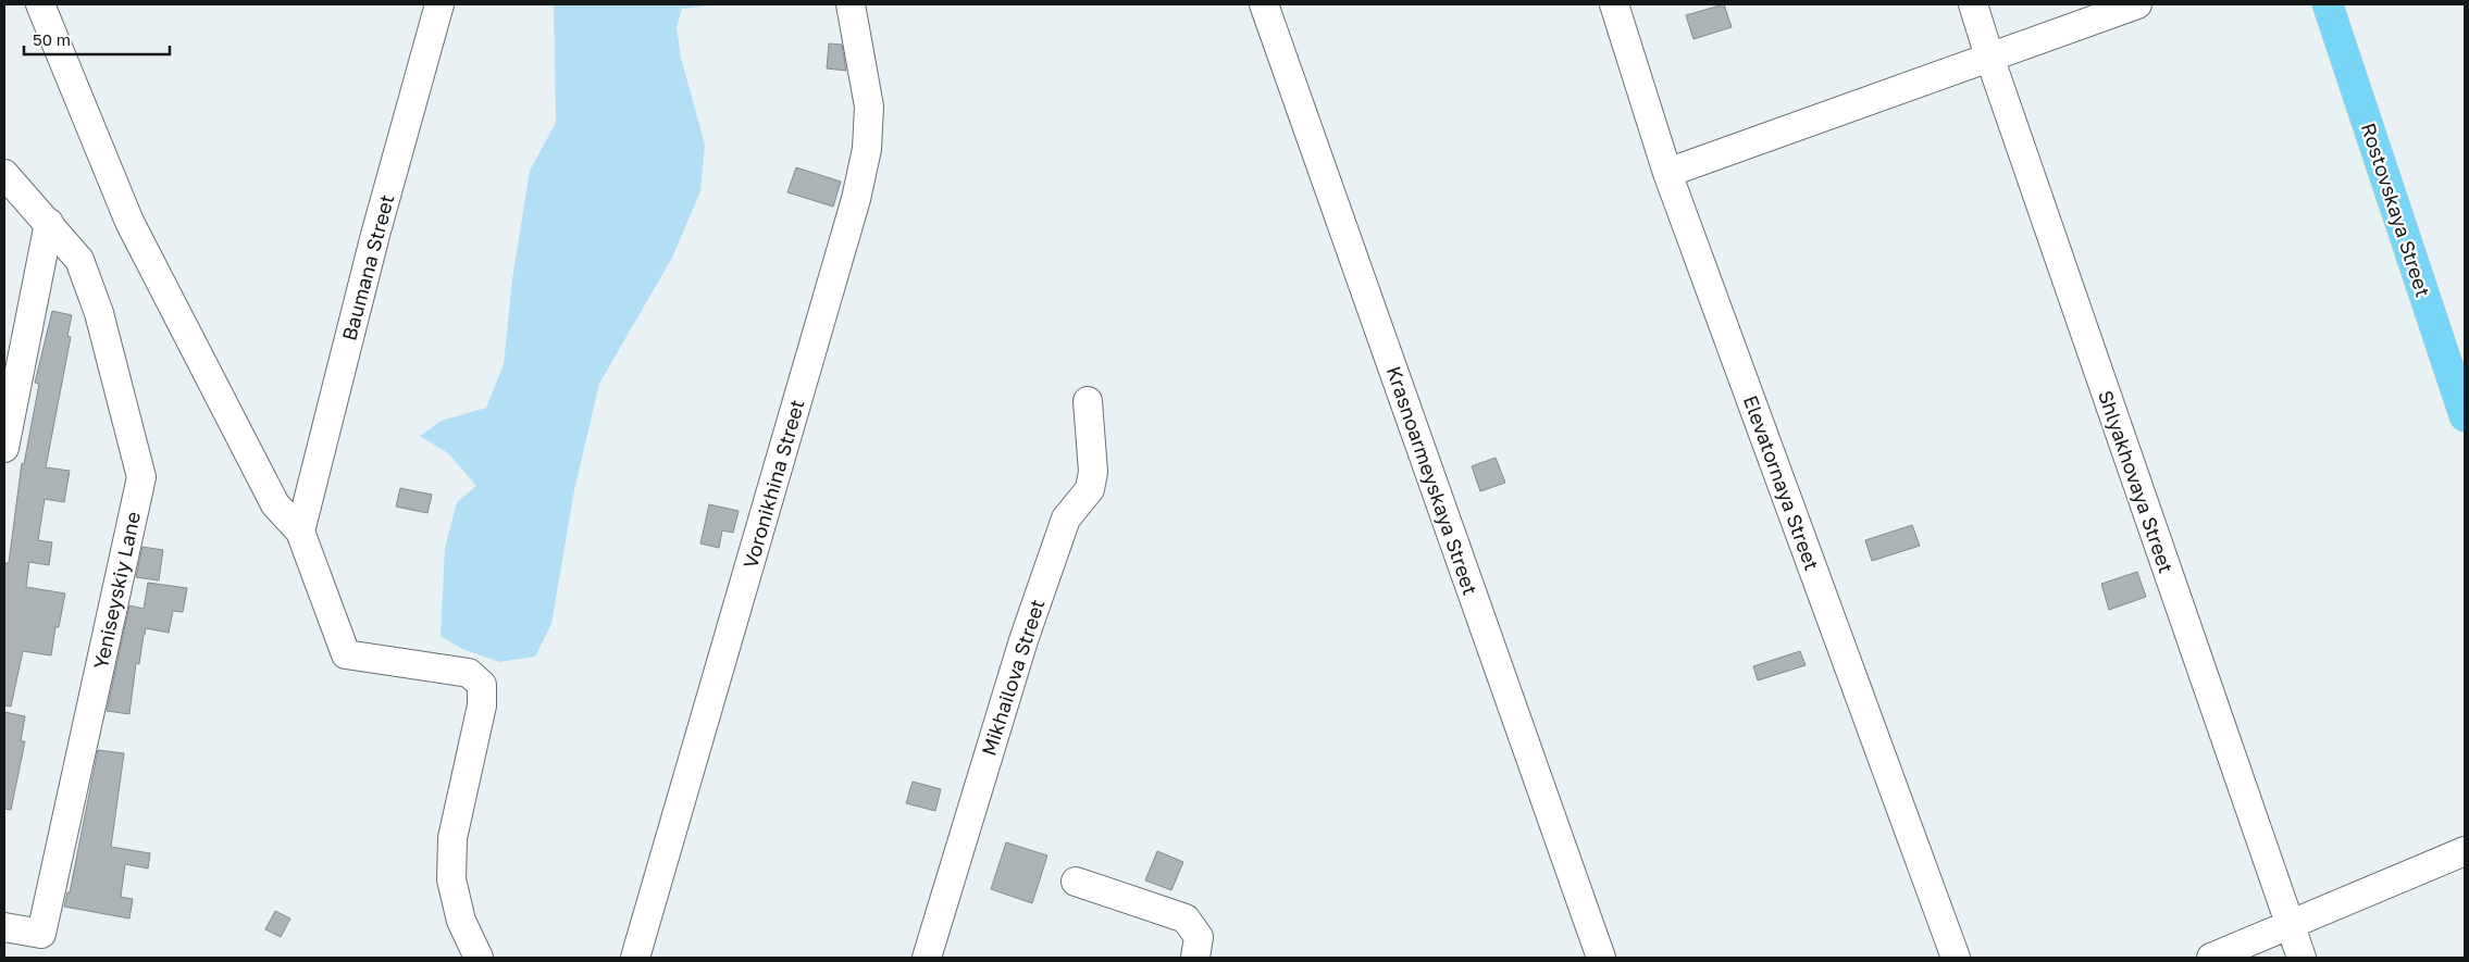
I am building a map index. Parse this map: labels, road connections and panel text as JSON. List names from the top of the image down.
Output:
{
  "streets": {
    "main road": ["Rostovskaya Street"],
    "street": [
      "Baumana Street",
      "Krasnoarmeyskaya Street",
      "Shlyakhovaya Street",
      "Elevatornaya Street",
      "Voronikhina Street",
      "Yeniseyskiy Lane",
      "Mikhailova Street"
    ]
  },
  "scale_bar": "50 m"
}
